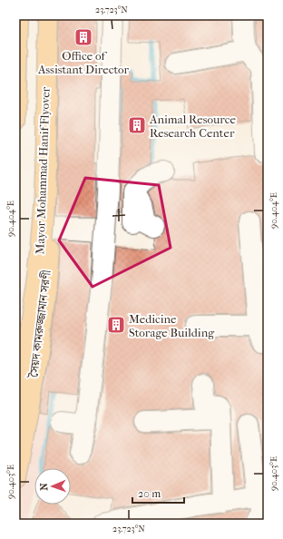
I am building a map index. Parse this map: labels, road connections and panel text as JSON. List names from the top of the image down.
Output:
{
  "streets": {
    "main road": ["Mayor Mohammad Hanif Flyover", "সৈয়দ কামরুজ্জামান সরণী"]
  },
  "places": {
    "building": ["Office of Assistant Director", "Animal Resource Research Center", "Medicine Storage Building"]
  },
  "scale_bar": "20 m",
  "north": "left",
  "coordinates": ["23.723°N", "90.404°E", "90.403°E"]
}
